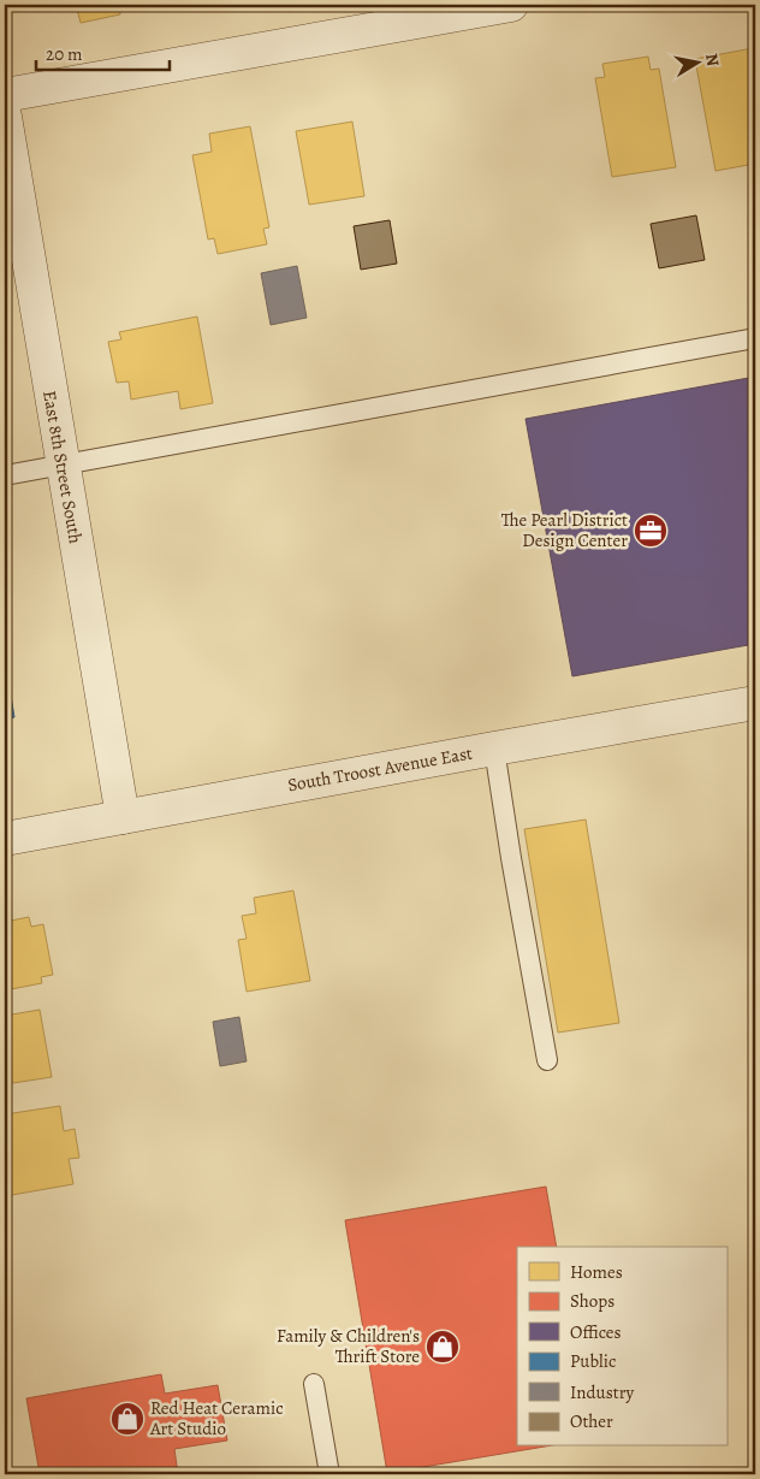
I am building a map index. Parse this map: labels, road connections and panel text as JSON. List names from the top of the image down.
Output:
{
  "streets": {
    "street": ["East 8th Street South", "South Troost Avenue East"]
  },
  "crossings": [
    ["East 8th Street South", "South Troost Avenue East"]
  ],
  "places": {
    "office": ["The Pearl District Design Center"],
    "shop": ["Family & Children's Thrift Store", "Red Heat Ceramic Art Studio"]
  },
  "legend": [
    "Homes",
    "Shops",
    "Offices",
    "Public",
    "Industry",
    "Other"
  ],
  "scale_bar": "20 m",
  "north": "right"
}
